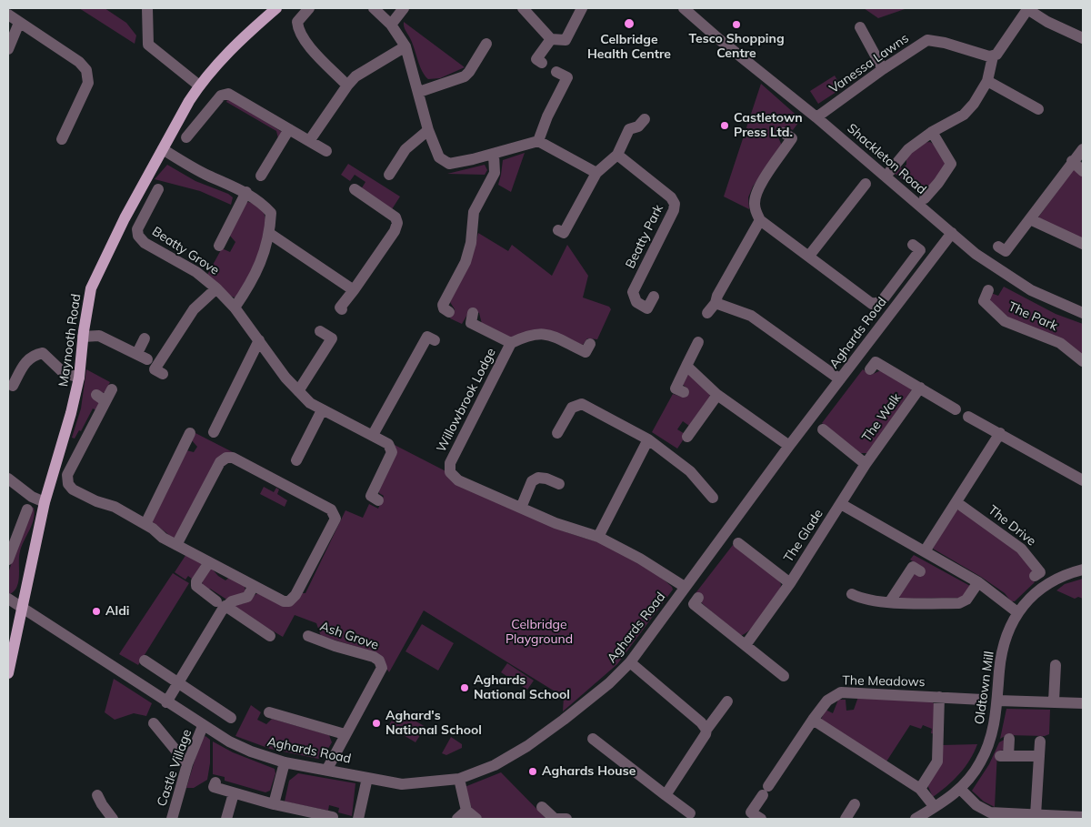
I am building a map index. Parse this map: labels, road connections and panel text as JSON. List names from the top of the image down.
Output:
{
  "streets": {
    "main road": ["Maynooth Road"],
    "street": [
      "Vanessa Lawns",
      "Shackleton Road",
      "Beatty Park",
      "Beatty Grove",
      "The Park",
      "Aghards Road",
      "Willowbrook Lodge",
      "The Walk",
      "The Drive",
      "The Glade",
      "Ash Grove",
      "The Meadows",
      "Oldtown Mill",
      "Castle Village"
    ]
  },
  "crossings": [
    ["Vanessa Lawns", "Shackleton Road"],
    ["Shackleton Road", "Aghards Road"],
    ["Aghards Road", "Maynooth Road"],
    ["Aghards Road", "Willowbrook Lodge"],
    ["Aghards Road", "Ash Grove"],
    ["Aghards Road", "Castle Village"],
    ["The Walk", "The Glade"]
  ],
  "parks": ["Celbridge Playground"],
  "places": [
    "Celbridge Health Centre",
    "Tesco Shopping Centre",
    "Castletown Press Ltd.",
    "Aldi",
    "Aghards National School",
    "Aghard's National School",
    "Aghards House"
  ]
}
